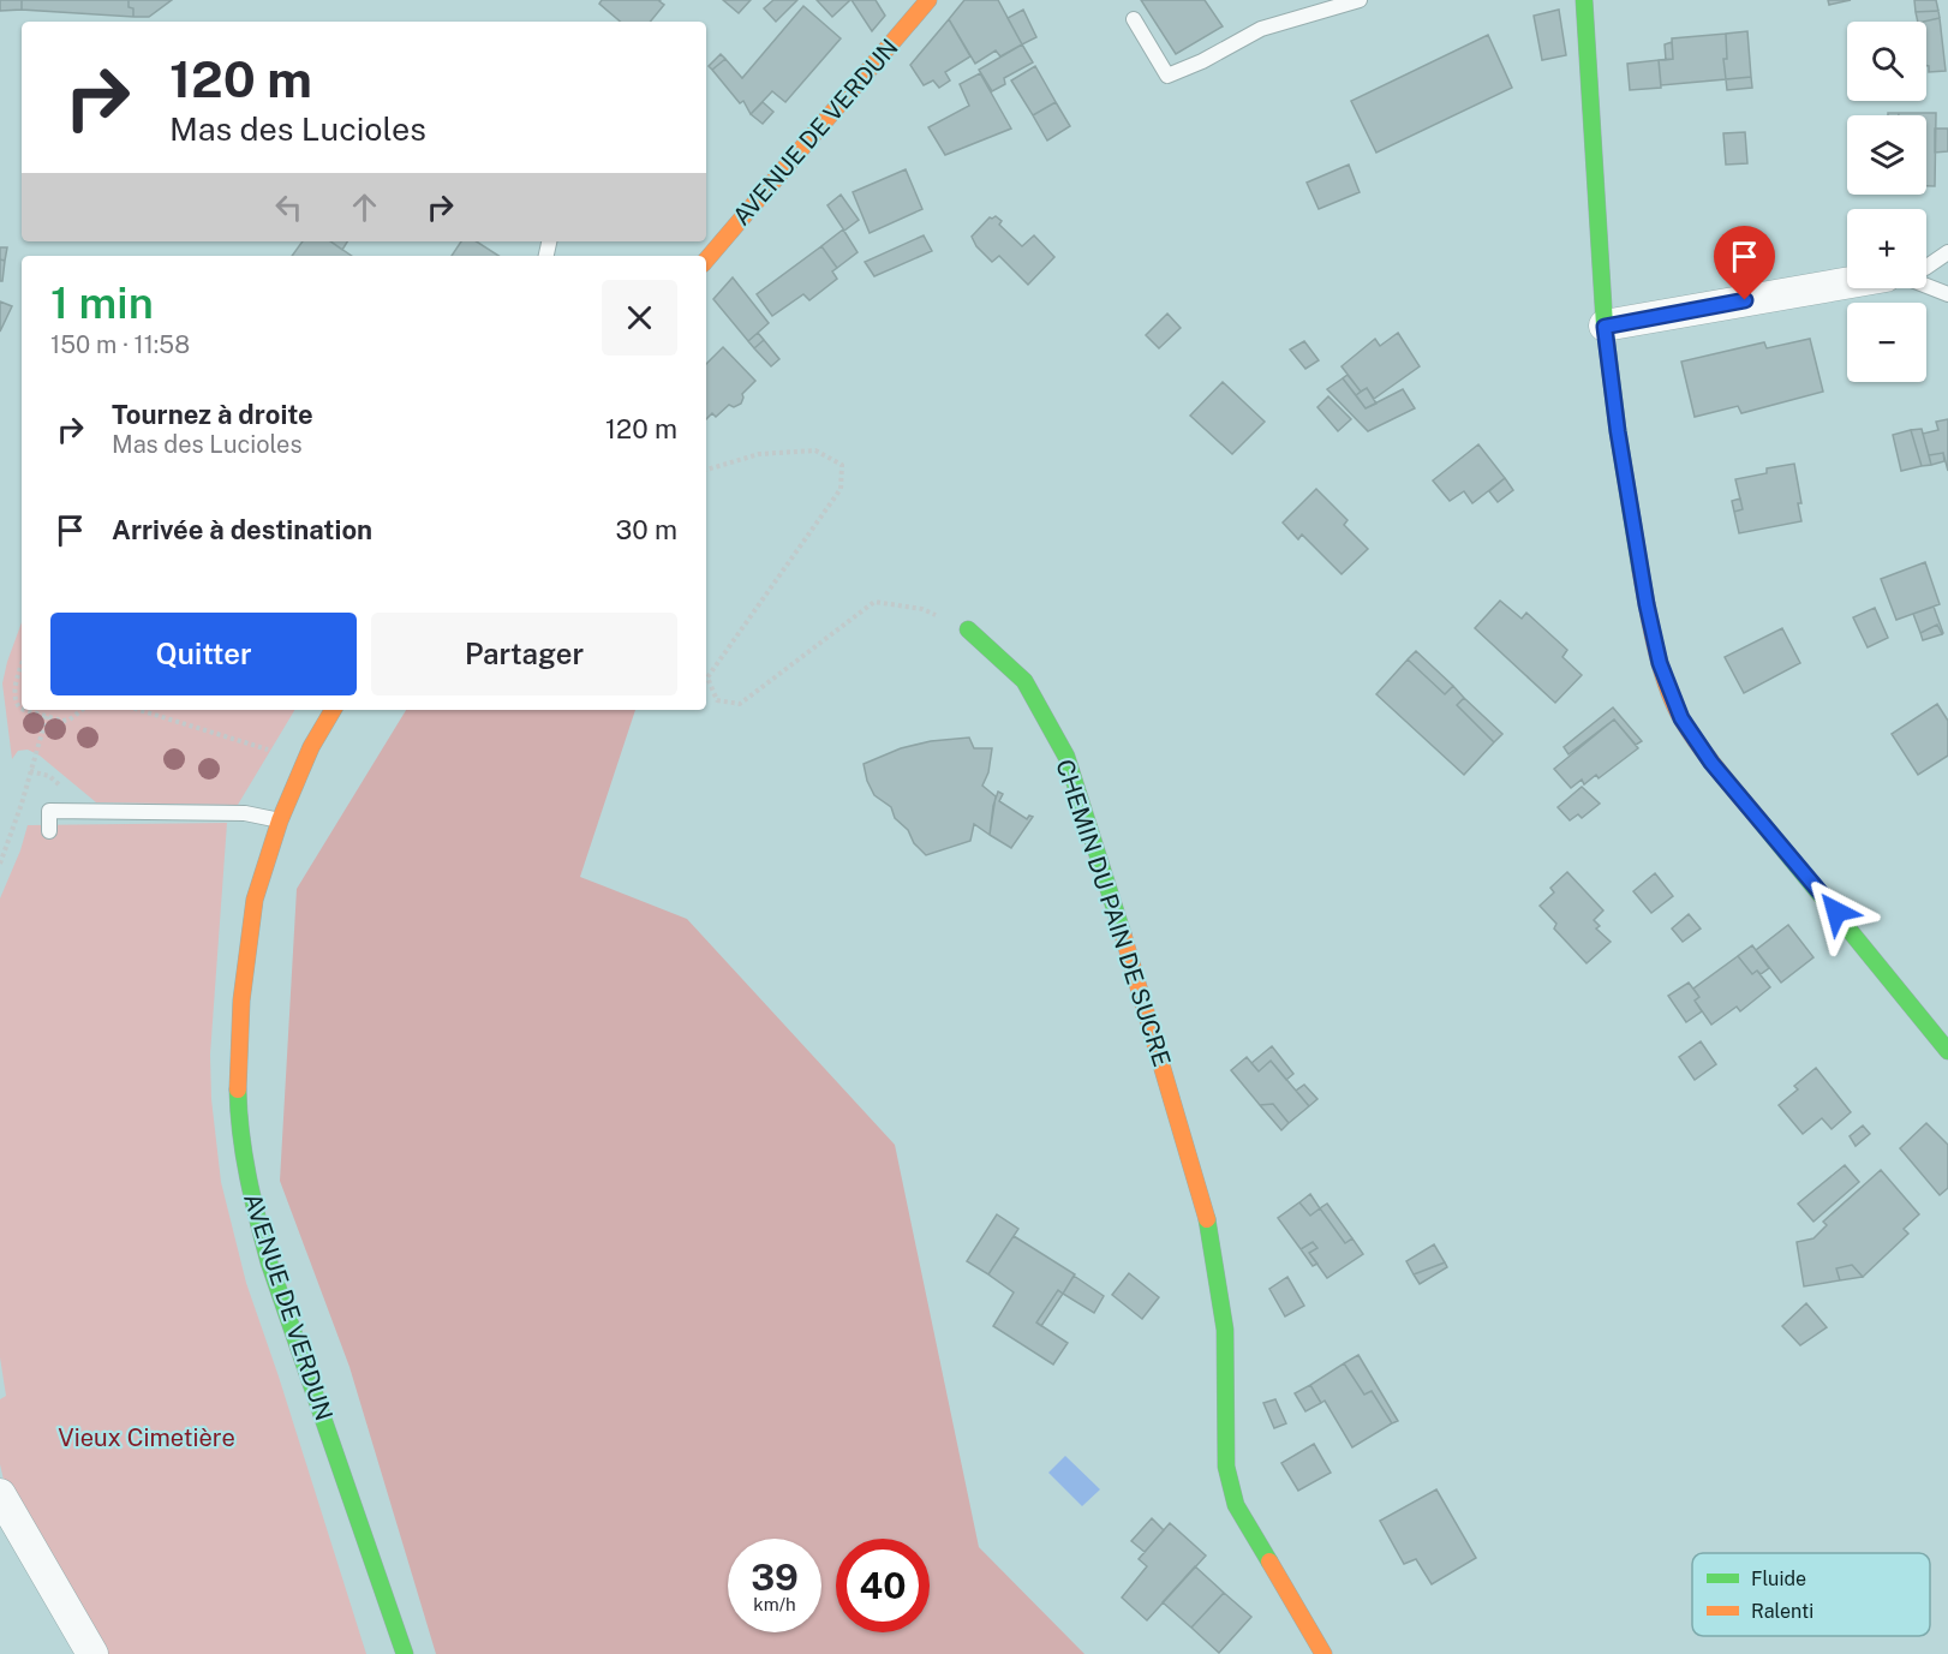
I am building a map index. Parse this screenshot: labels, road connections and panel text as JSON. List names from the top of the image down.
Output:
{
  "streets": {
    "street": ["AVENUE DE VERDUN", "CHEMIN DU PAIN DE SUCRE"]
  },
  "parks": ["Vieux Cimetière"],
  "legend": ["Fluide", "Ralenti"],
  "page": {
    "map_buttons": ["+", "−"],
    "turn": ["120 m", "Mas des Lucioles"],
    "heading": ["1 min", "150 m · 11:58"],
    "list": [
      {
        "name": "Tournez à droite",
        "note": "Mas des Lucioles",
        "value": "120 m"
      },
      {
        "name": "Arrivée à destination",
        "value": "30 m"
      }
    ],
    "buttons": ["Quitter", "Partager"],
    "speed": "39 km/h",
    "limit": "40"
  }
}
